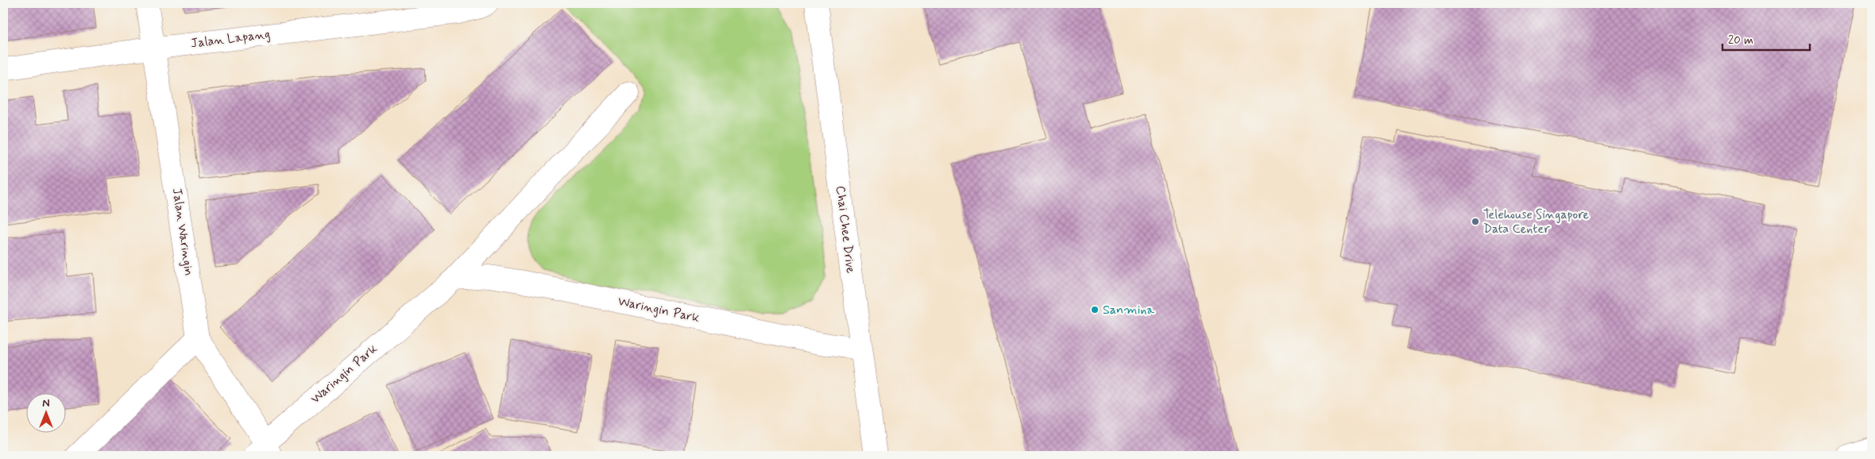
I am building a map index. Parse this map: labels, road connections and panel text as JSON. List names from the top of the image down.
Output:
{
  "streets": {
    "street": [
      "Jalan Lapang",
      "Chai Chee Drive",
      "Jalan Waringin",
      "Waringin Park"
    ]
  },
  "crossings": [
    ["Jalan Lapang", "Jalan Waringin"],
    ["Chai Chee Drive", "Waringin Park"],
    ["Jalan Waringin", "Waringin Park"]
  ],
  "places": ["Telehouse Singapore Data Center", "Sanmina"],
  "scale_bar": "20 m",
  "north": "top"
}
